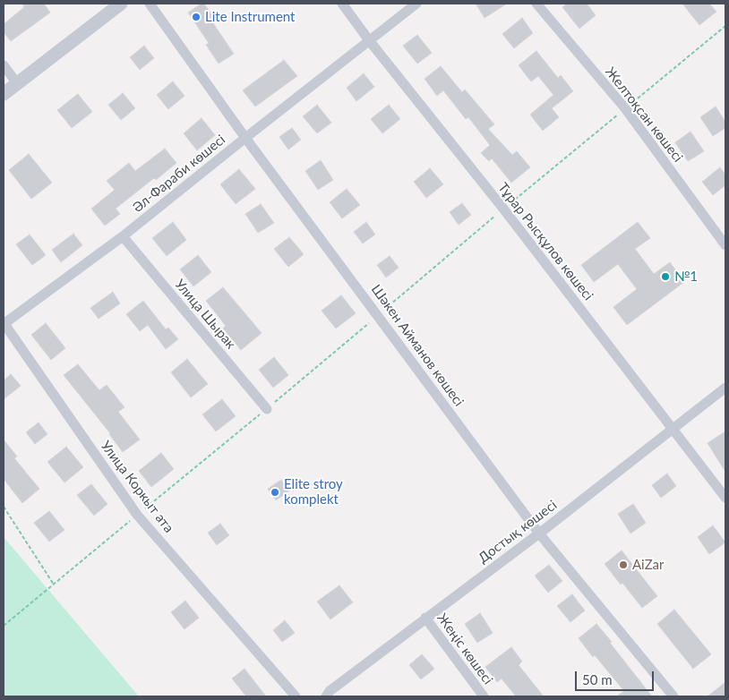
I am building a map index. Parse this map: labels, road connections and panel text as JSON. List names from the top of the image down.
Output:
{
  "streets": {
    "street": [
      "Желтоқсан көшесі",
      "Әл-Фараби көшесі",
      "Тұрар Рысқұлов көшесі",
      "Улица Шырак",
      "Шәкен Айманов көшесі",
      "Улица Коркыт ата",
      "Достық көшесі",
      "Жеңіс көшесі"
    ]
  },
  "crossings": [
    ["Әл-Фараби көшесі", "Тұрар Рысқұлов көшесі"],
    ["Әл-Фараби көшесі", "Улица Шырак"],
    ["Әл-Фараби көшесі", "Шәкен Айманов көшесі"],
    ["Әл-Фараби көшесі", "Улица Коркыт ата"],
    ["Тұрар Рысқұлов көшесі", "Достық көшесі"],
    ["Шәкен Айманов көшесі", "Достық көшесі"],
    ["Достық көшесі", "Жеңіс көшесі"]
  ],
  "places": [
    "Lite Instrument",
    "№1",
    "Elite stroy komplekt",
    "AiZar"
  ],
  "scale_bar": "50 m"
}
